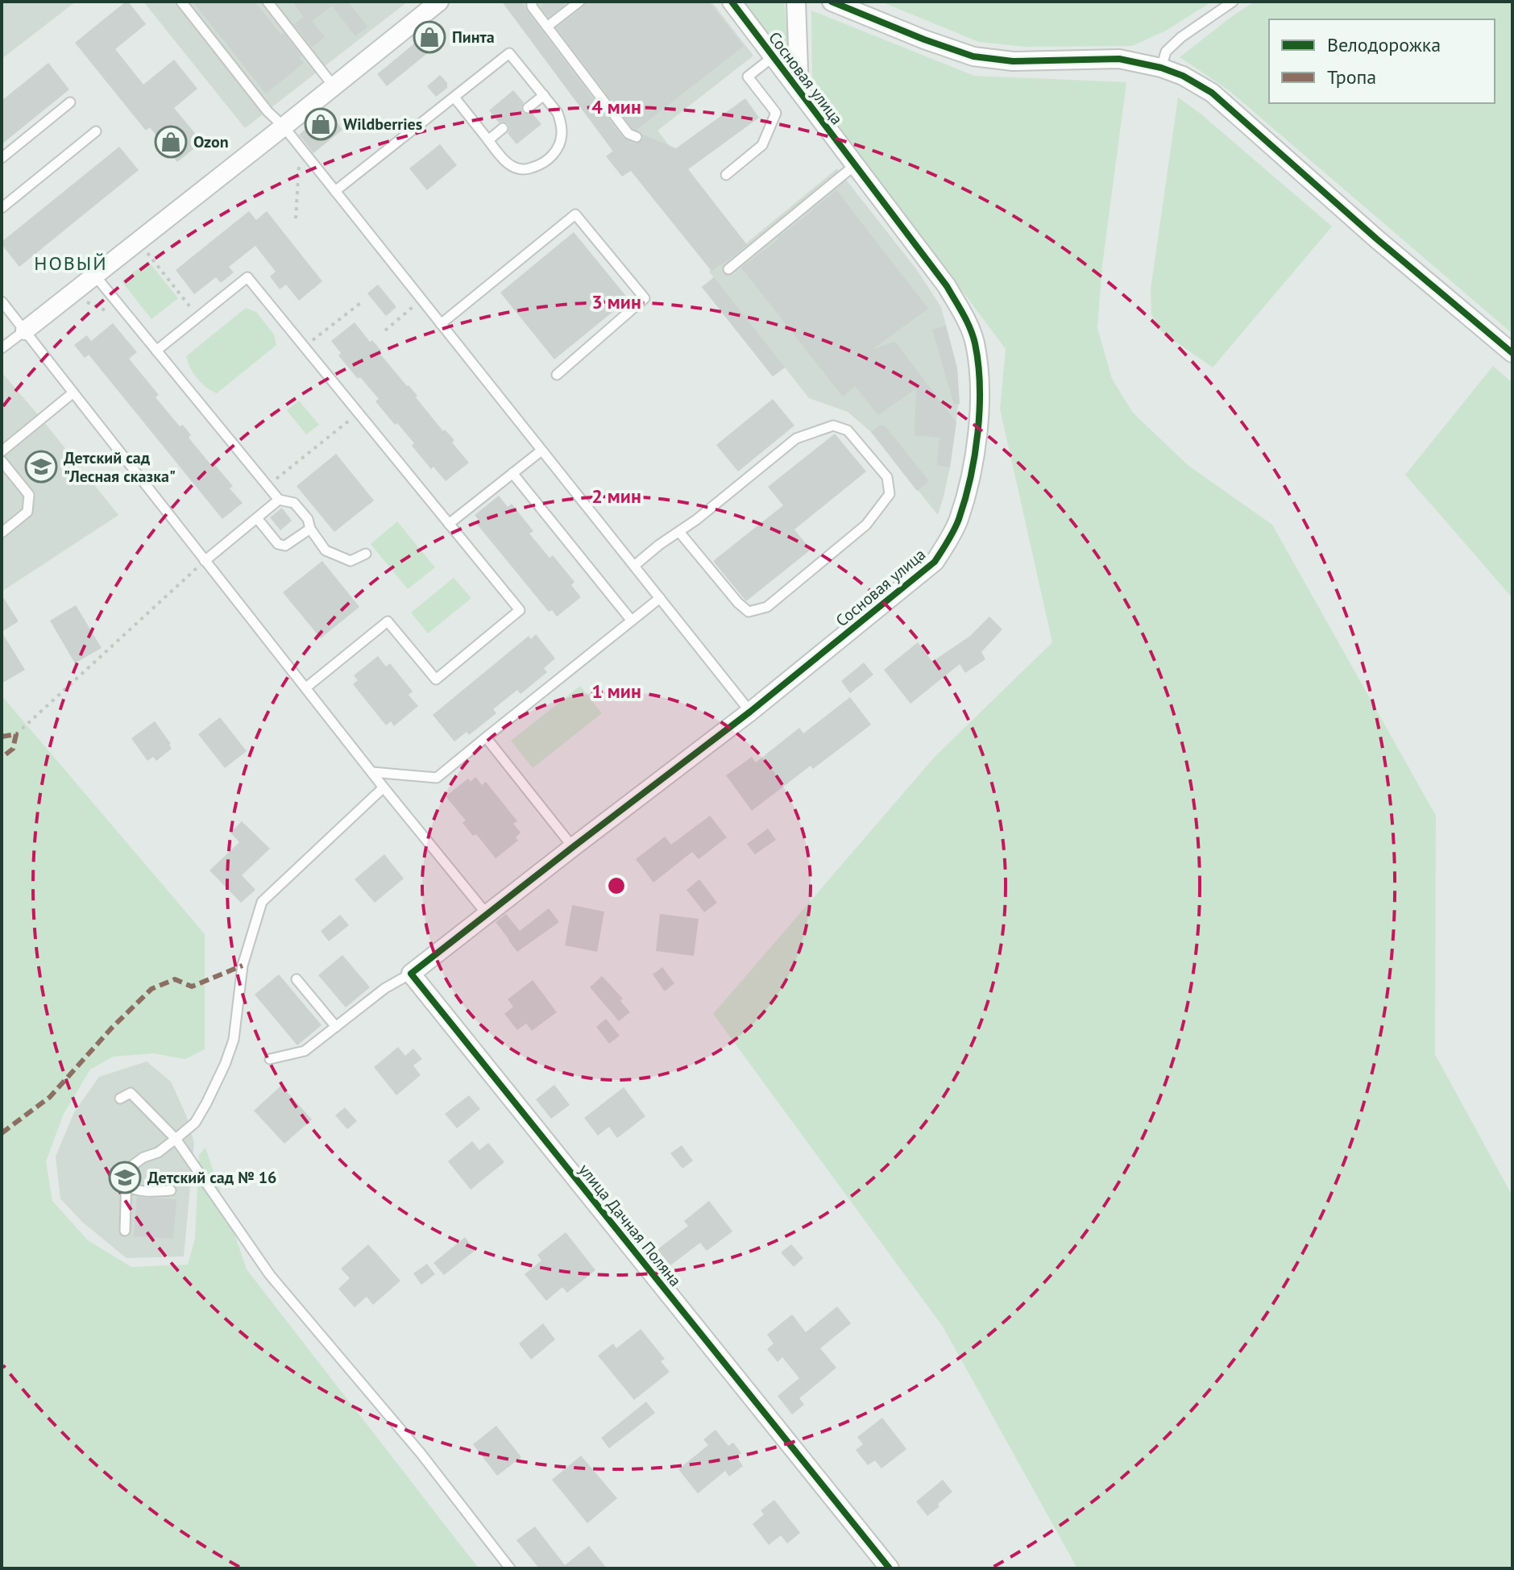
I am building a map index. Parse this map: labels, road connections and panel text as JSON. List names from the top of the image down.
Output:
{
  "streets": {
    "street": ["Сосновая улица", "улица Дачная Поляна"]
  },
  "districts": ["НОВЫЙ"],
  "places": {
    "shop": ["Пинта", "Wildberries", "Ozon"],
    "school or university": ["Детский сад \"Лесная сказка\"", "Детский сад № 16"]
  },
  "legend": ["Велодорожка", "Тропа"],
  "rings": [
    "4 мин",
    "3 мин",
    "2 мин",
    "1 мин"
  ]
}
